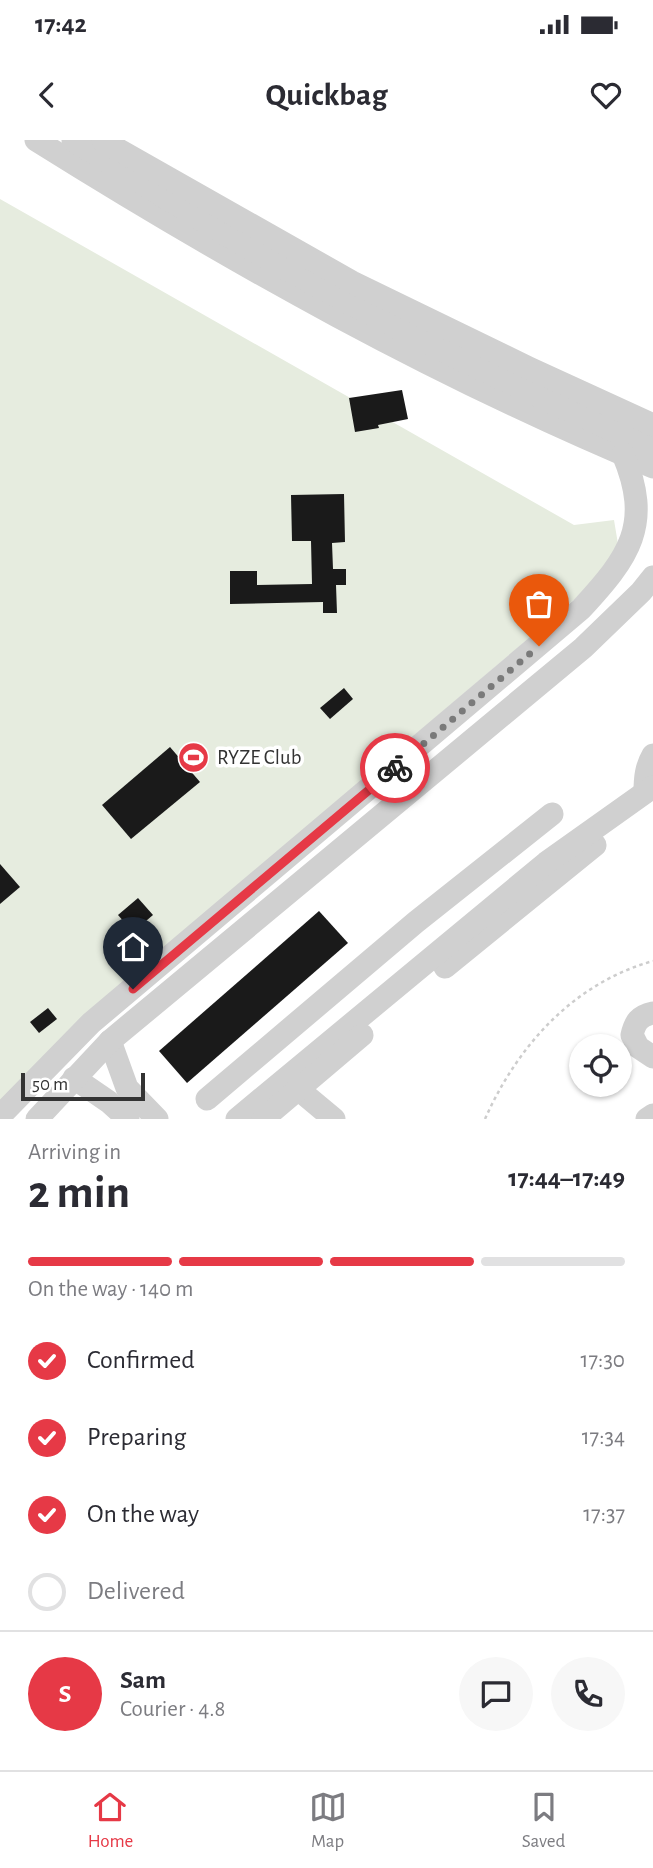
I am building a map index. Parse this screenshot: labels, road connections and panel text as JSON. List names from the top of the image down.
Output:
{
  "places": {
    "sports": ["RYZE Club"]
  },
  "scale_bar": "50 m",
  "page": {
    "status": "17:42",
    "header": "Quickbag",
    "scale": "50 m",
    "heading": ["2 min", "Arriving in", "17:44–17:49"],
    "panel": ["Sam", "Courier · 4.8"],
    "bar": "On the way · 140 m",
    "list": [
      ["Confirmed", "17:30"],
      ["Preparing", "17:34"],
      ["On the way", "17:37"],
      "Delivered"
    ],
    "round": "S",
    "tabs": ["Home", "Map", "Saved"]
  }
}
